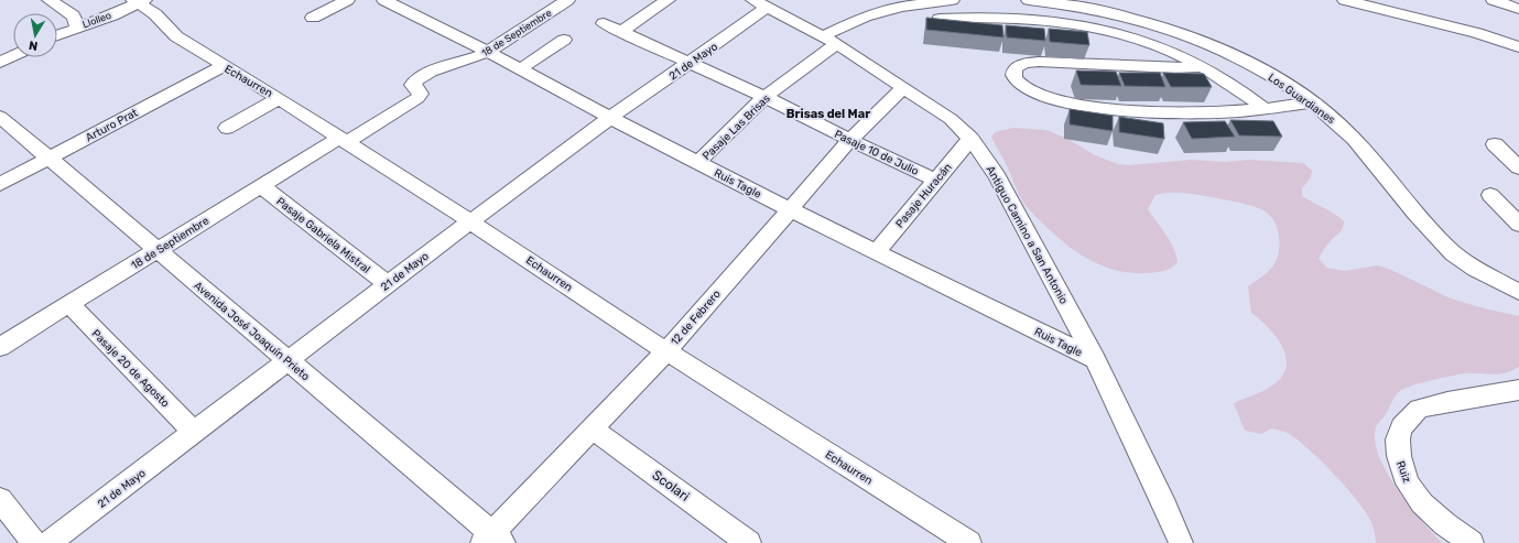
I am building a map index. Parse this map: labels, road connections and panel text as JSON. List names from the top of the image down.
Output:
{
  "streets": {
    "street": [
      "Llolleo",
      "18 de Septiembre",
      "21 de Mayo",
      "Echaurren",
      "Los Guardianes",
      "Arturo Prat",
      "Pasaje Las Brisas",
      "Pasaje 10 de Julio",
      "Ruis Tagle",
      "Pasaje Huracán",
      "Pasaje Gabriela Mistral",
      "Antiguo Camino a San Antonio",
      "12 de Febrero",
      "Avenida José Joaquín Prieto",
      "Pasaje 20 de Agosto",
      "Ruiz",
      "Scolari"
    ]
  },
  "crossings": [
    ["Llolleo", "Echaurren"],
    ["18 de Septiembre", "Echaurren"],
    ["18 de Septiembre", "Ruis Tagle"],
    ["18 de Septiembre", "Pasaje Gabriela Mistral"],
    ["18 de Septiembre", "Avenida José Joaquín Prieto"],
    ["18 de Septiembre", "Pasaje 20 de Agosto"],
    ["21 de Mayo", "Echaurren"],
    ["21 de Mayo", "Pasaje 10 de Julio"],
    ["21 de Mayo", "Ruis Tagle"],
    ["21 de Mayo", "Pasaje Gabriela Mistral"],
    ["21 de Mayo", "Antiguo Camino a San Antonio"],
    ["21 de Mayo", "Avenida José Joaquín Prieto"],
    ["21 de Mayo", "Pasaje 20 de Agosto"],
    ["Echaurren", "Arturo Prat"],
    ["Echaurren", "12 de Febrero"],
    ["Arturo Prat", "Avenida José Joaquín Prieto"],
    ["Pasaje Las Brisas", "Pasaje 10 de Julio"],
    ["Pasaje Las Brisas", "Ruis Tagle"],
    ["Pasaje Las Brisas", "Antiguo Camino a San Antonio"],
    ["Pasaje 10 de Julio", "Pasaje Huracán"],
    ["Pasaje 10 de Julio", "12 de Febrero"],
    ["Ruis Tagle", "Pasaje Huracán"],
    ["Ruis Tagle", "Antiguo Camino a San Antonio"],
    ["Ruis Tagle", "12 de Febrero"],
    ["Pasaje Huracán", "Antiguo Camino a San Antonio"],
    ["Antiguo Camino a San Antonio", "12 de Febrero"],
    ["12 de Febrero", "Avenida José Joaquín Prieto"],
    ["12 de Febrero", "Scolari"]
  ],
  "districts": ["Brisas del Mar"],
  "north": "bottom"
}
